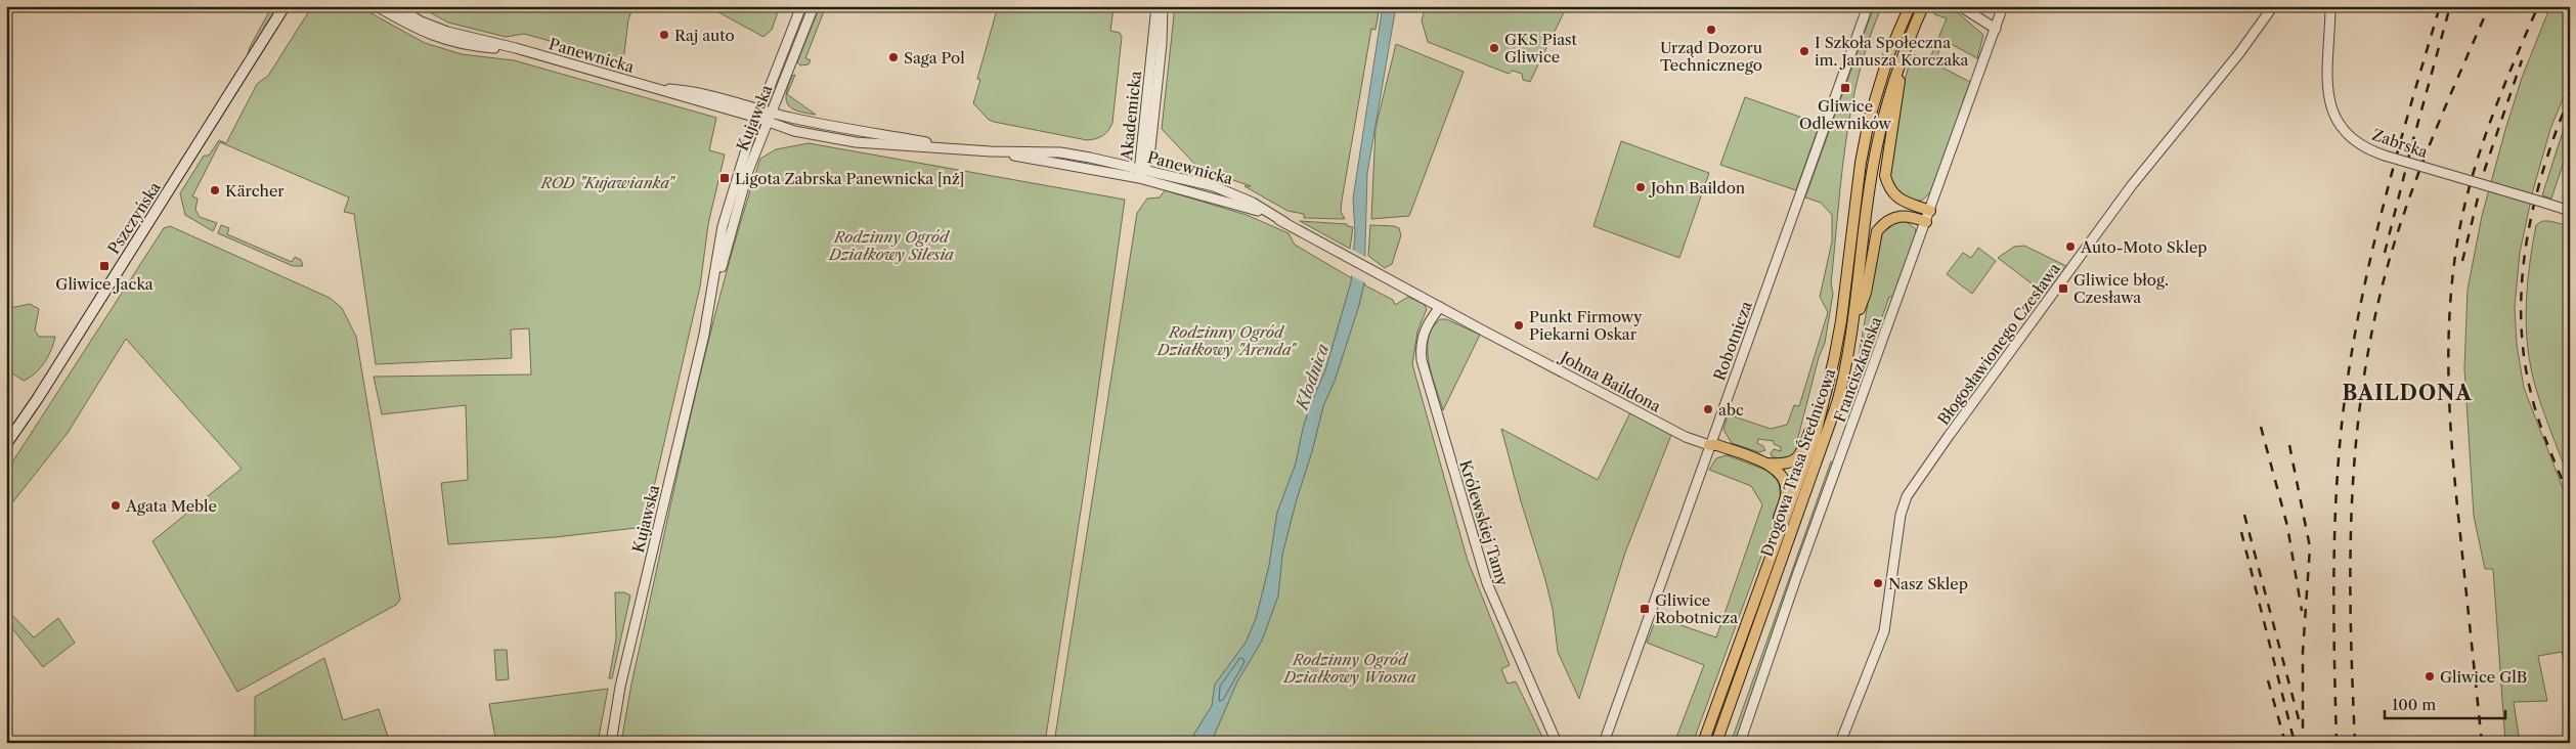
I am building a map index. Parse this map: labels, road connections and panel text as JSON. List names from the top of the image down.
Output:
{
  "streets": {
    "main road": ["Pszczyńska", "Drogowa Trasa Średnicowa"],
    "street": [
      "Panewnicka",
      "Akademicka",
      "Kujawska",
      "Zabrska",
      "Robotnicza",
      "Błogosławionego Czesława",
      "Franciszkańska",
      "Johna Baildona",
      "Królewskiej Tamy"
    ]
  },
  "crossings": [
    ["Panewnicka", "Akademicka"],
    ["Panewnicka", "Kujawska"],
    ["Panewnicka", "Johna Baildona"],
    ["Robotnicza", "Johna Baildona"],
    ["Johna Baildona", "Królewskiej Tamy"]
  ],
  "districts": ["BAILDONA"],
  "water": ["Kłodnica"],
  "parks": [
    "ROD \"Kujawianka\"",
    "Rodzinny Ogród Działkowy Silesia",
    "Rodzinny Ogród Działkowy \"Arenda\"",
    "Rodzinny Ogród Działkowy Wiosna"
  ],
  "places": {
    "other": [
      "Urząd Dozoru Technicznego",
      "Raj auto",
      "GKS Piast Gliwice",
      "I Szkoła Społeczna im. Janusza Korczaka",
      "Saga Pol",
      "John Baildon",
      "Kärcher",
      "Auto-Moto Sklep",
      "Punkt Firmowy Piekarni Oskar",
      "abc",
      "Agata Meble",
      "Nasz Sklep",
      "Gliwice GlB"
    ],
    "transit": [
      "Gliwice Odlewników",
      "Ligota Zabrska Panewnicka [nż]",
      "Gliwice Jacka",
      "Gliwice błog. Czesława",
      "Gliwice Robotnicza"
    ]
  },
  "scale_bar": "100 m"
}
